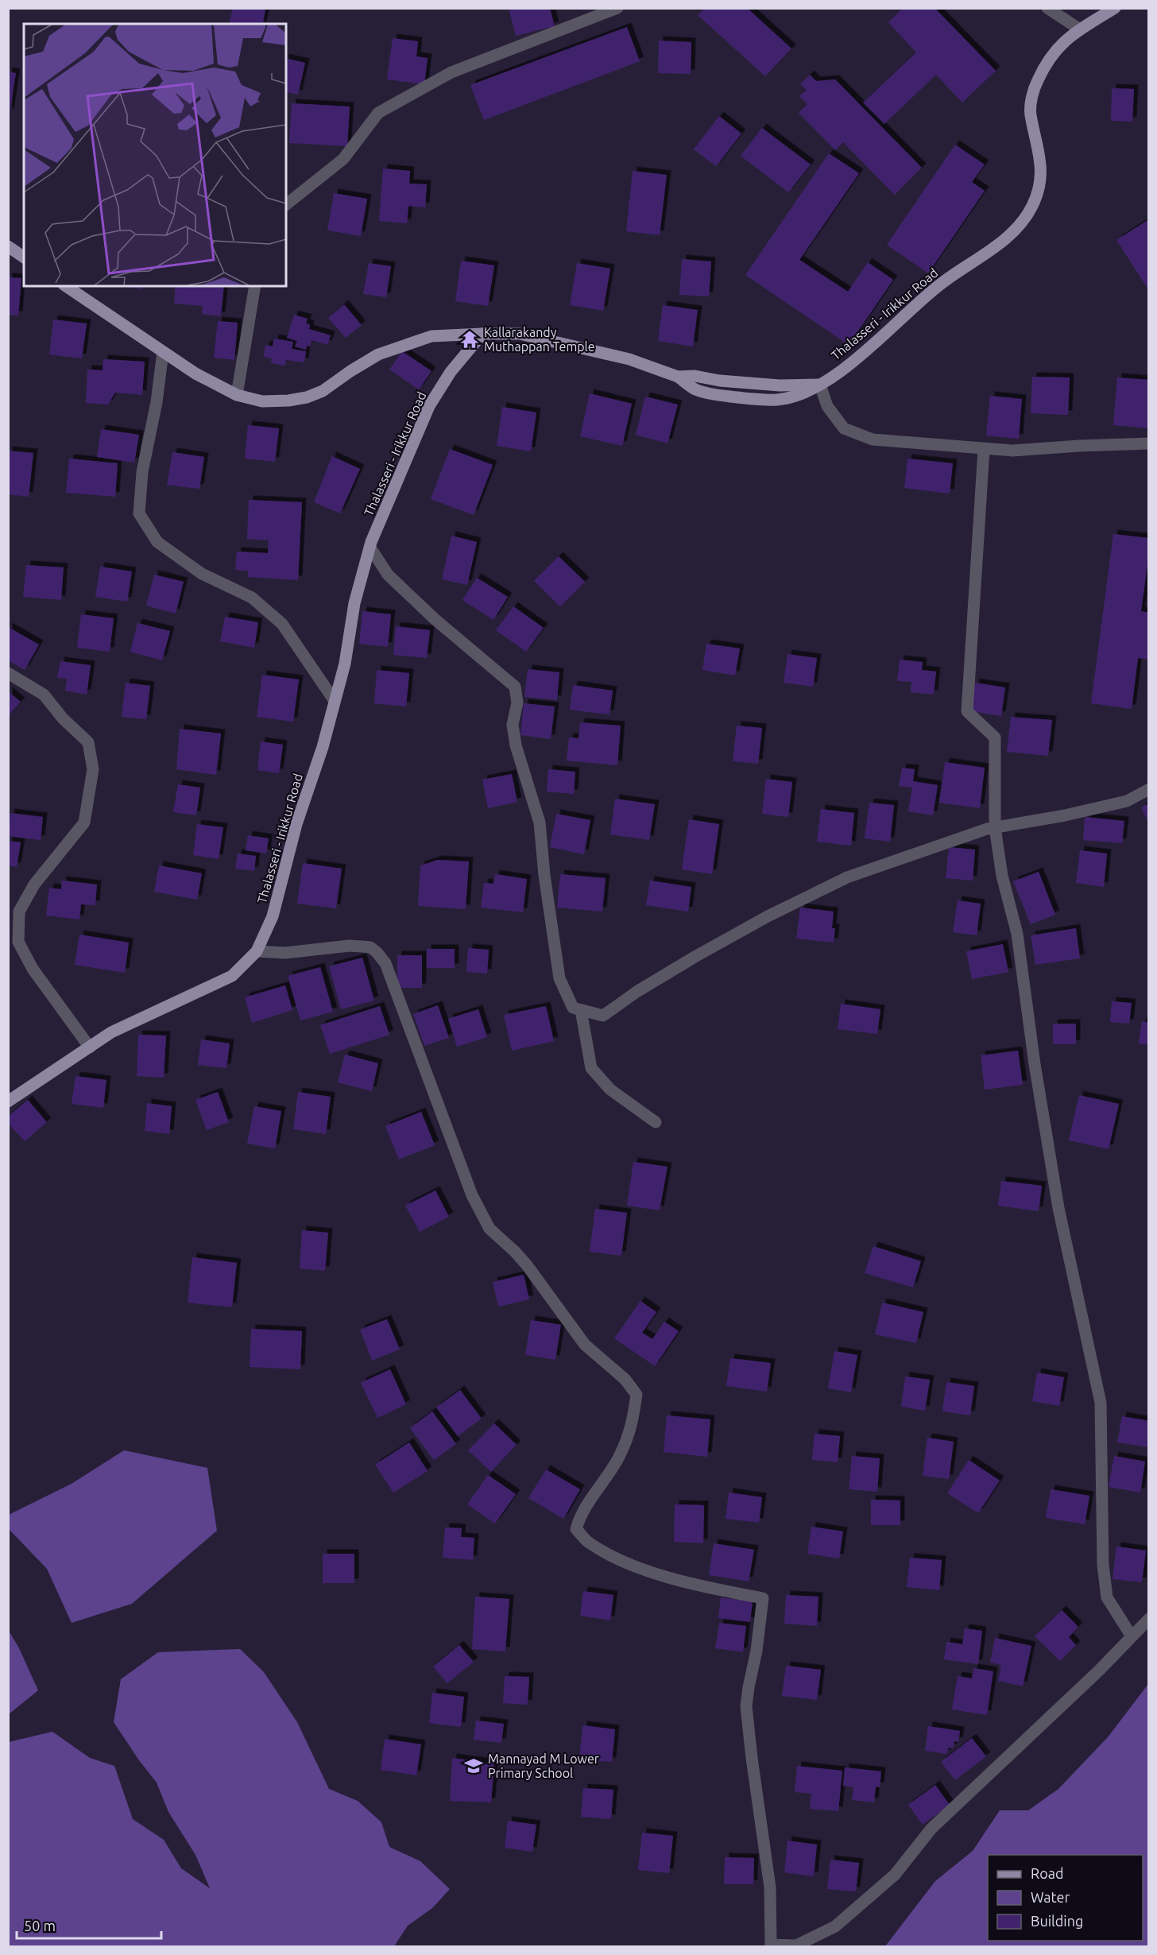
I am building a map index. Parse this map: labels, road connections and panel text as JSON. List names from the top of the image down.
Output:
{
  "streets": {
    "main road": ["Thalasseri - Irikkur Road"]
  },
  "places": {
    "temple": ["Kallarakandy Muthappan Temple"],
    "school or university": ["Mannayad M Lower Primary School"]
  },
  "legend": ["Road", "Water", "Building"],
  "scale_bar": "50 m"
}
